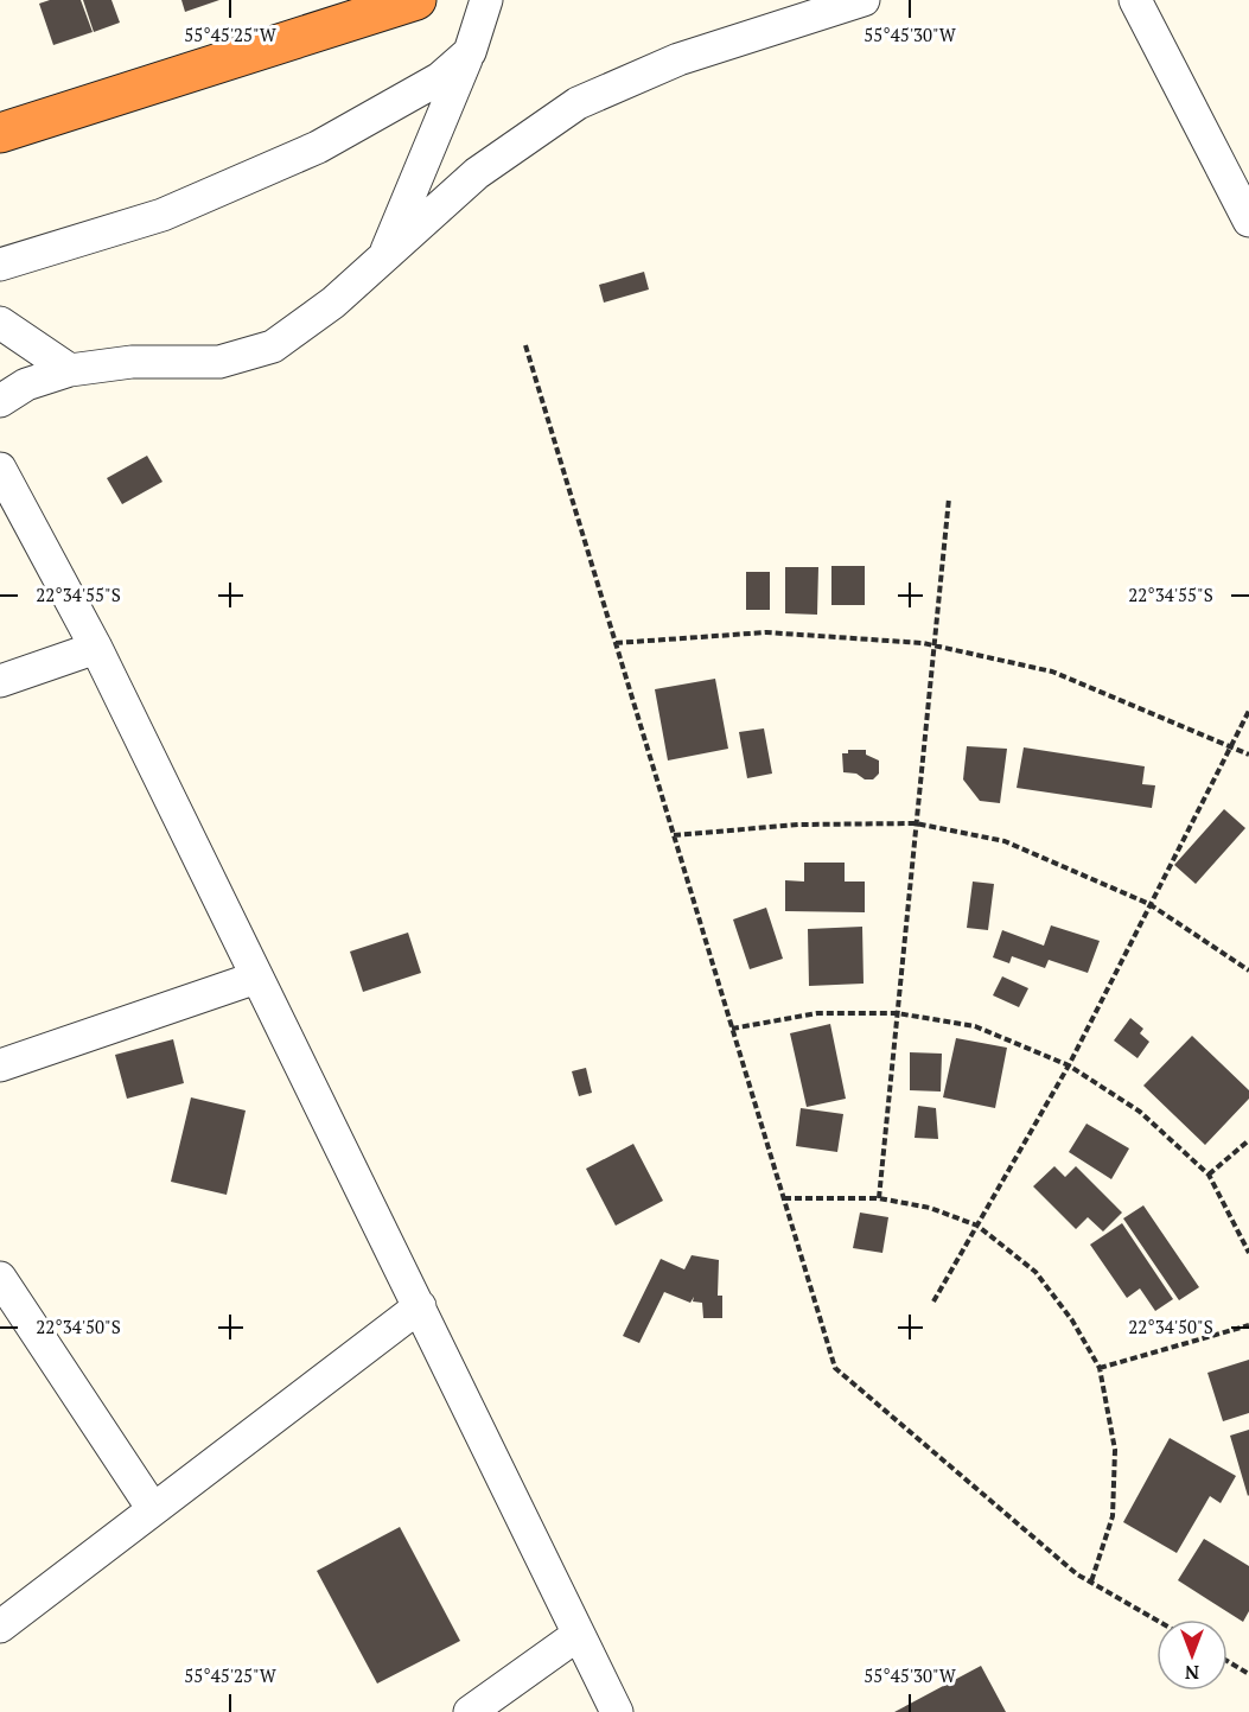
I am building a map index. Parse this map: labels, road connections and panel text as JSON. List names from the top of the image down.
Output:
{
  "north": "bottom",
  "coordinates": [
    "55°45'25\"W",
    "55°45'30\"W",
    "22°34'55\"S",
    "22°34'50\"S"
  ]
}
